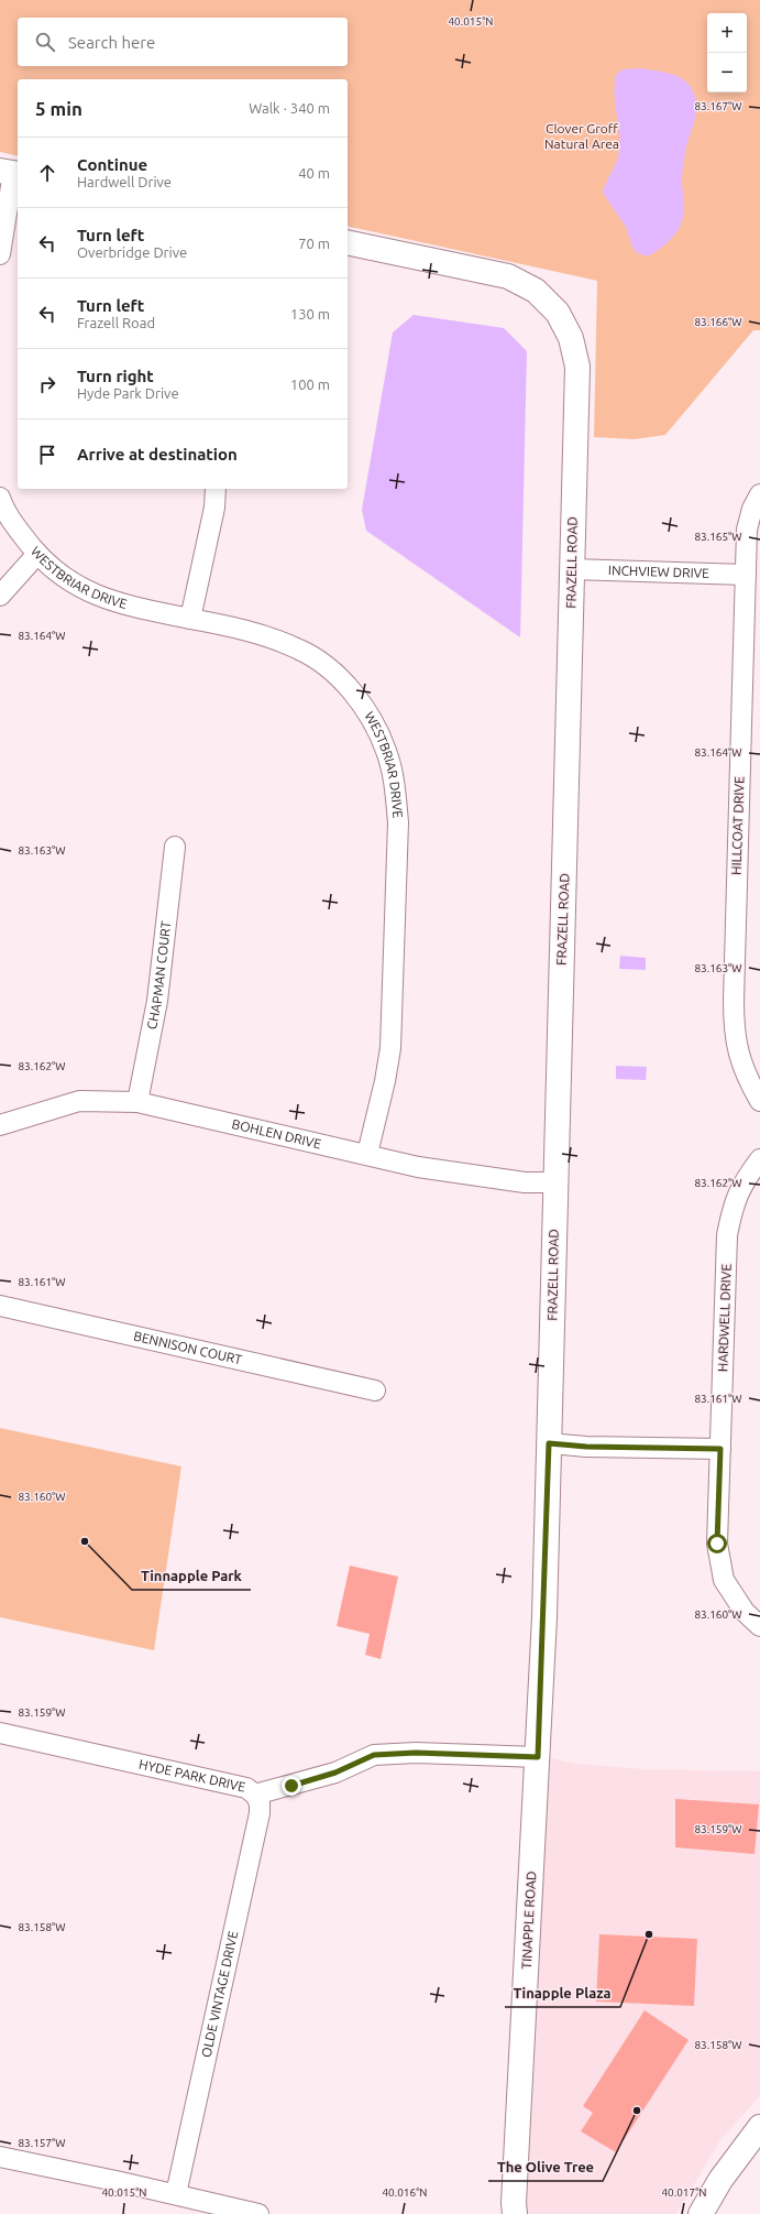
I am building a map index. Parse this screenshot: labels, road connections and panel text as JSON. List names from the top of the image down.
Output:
{
  "streets": {
    "street": [
      "FRAZELL ROAD",
      "INCHVIEW DRIVE",
      "WESTBRIAR DRIVE",
      "HILLCOAT DRIVE",
      "CHAPMAN COURT",
      "BOHLEN DRIVE",
      "HARDWELL DRIVE",
      "BENNISON COURT",
      "HYDE PARK DRIVE",
      "TINAPPLE ROAD",
      "OLDE VINTAGE DRIVE"
    ]
  },
  "crossings": [
    ["FRAZELL ROAD", "INCHVIEW DRIVE"],
    ["FRAZELL ROAD", "BOHLEN DRIVE"],
    ["FRAZELL ROAD", "HYDE PARK DRIVE"],
    ["FRAZELL ROAD", "TINAPPLE ROAD"],
    ["INCHVIEW DRIVE", "HILLCOAT DRIVE"],
    ["WESTBRIAR DRIVE", "BOHLEN DRIVE"],
    ["CHAPMAN COURT", "BOHLEN DRIVE"],
    ["HYDE PARK DRIVE", "TINAPPLE ROAD"],
    ["HYDE PARK DRIVE", "OLDE VINTAGE DRIVE"]
  ],
  "parks": ["Clover Groff Natural Area"],
  "places": ["Tinnapple Park", "Tinapple Plaza", "The Olive Tree"],
  "page": {
    "map_buttons": ["+", "−"],
    "search": "Search here",
    "heading": ["5 min", "Walk · 340 m"],
    "list": [
      ["Continue", "Hardwell Drive", "40 m"],
      ["Turn left", "Overbridge Drive", "70 m"],
      ["Turn left", "Frazell Road", "130 m"],
      ["Turn right", "Hyde Park Drive", "100 m"],
      "Arrive at destination"
    ]
  },
  "coordinates": [
    "40.015°N",
    "83.167°W",
    "83.166°W",
    "83.165°W",
    "83.164°W",
    "83.163°W",
    "83.162°W",
    "83.161°W",
    "83.160°W",
    "83.159°W",
    "83.158°W",
    "83.157°W",
    "40.016°N",
    "40.017°N"
  ]
}
